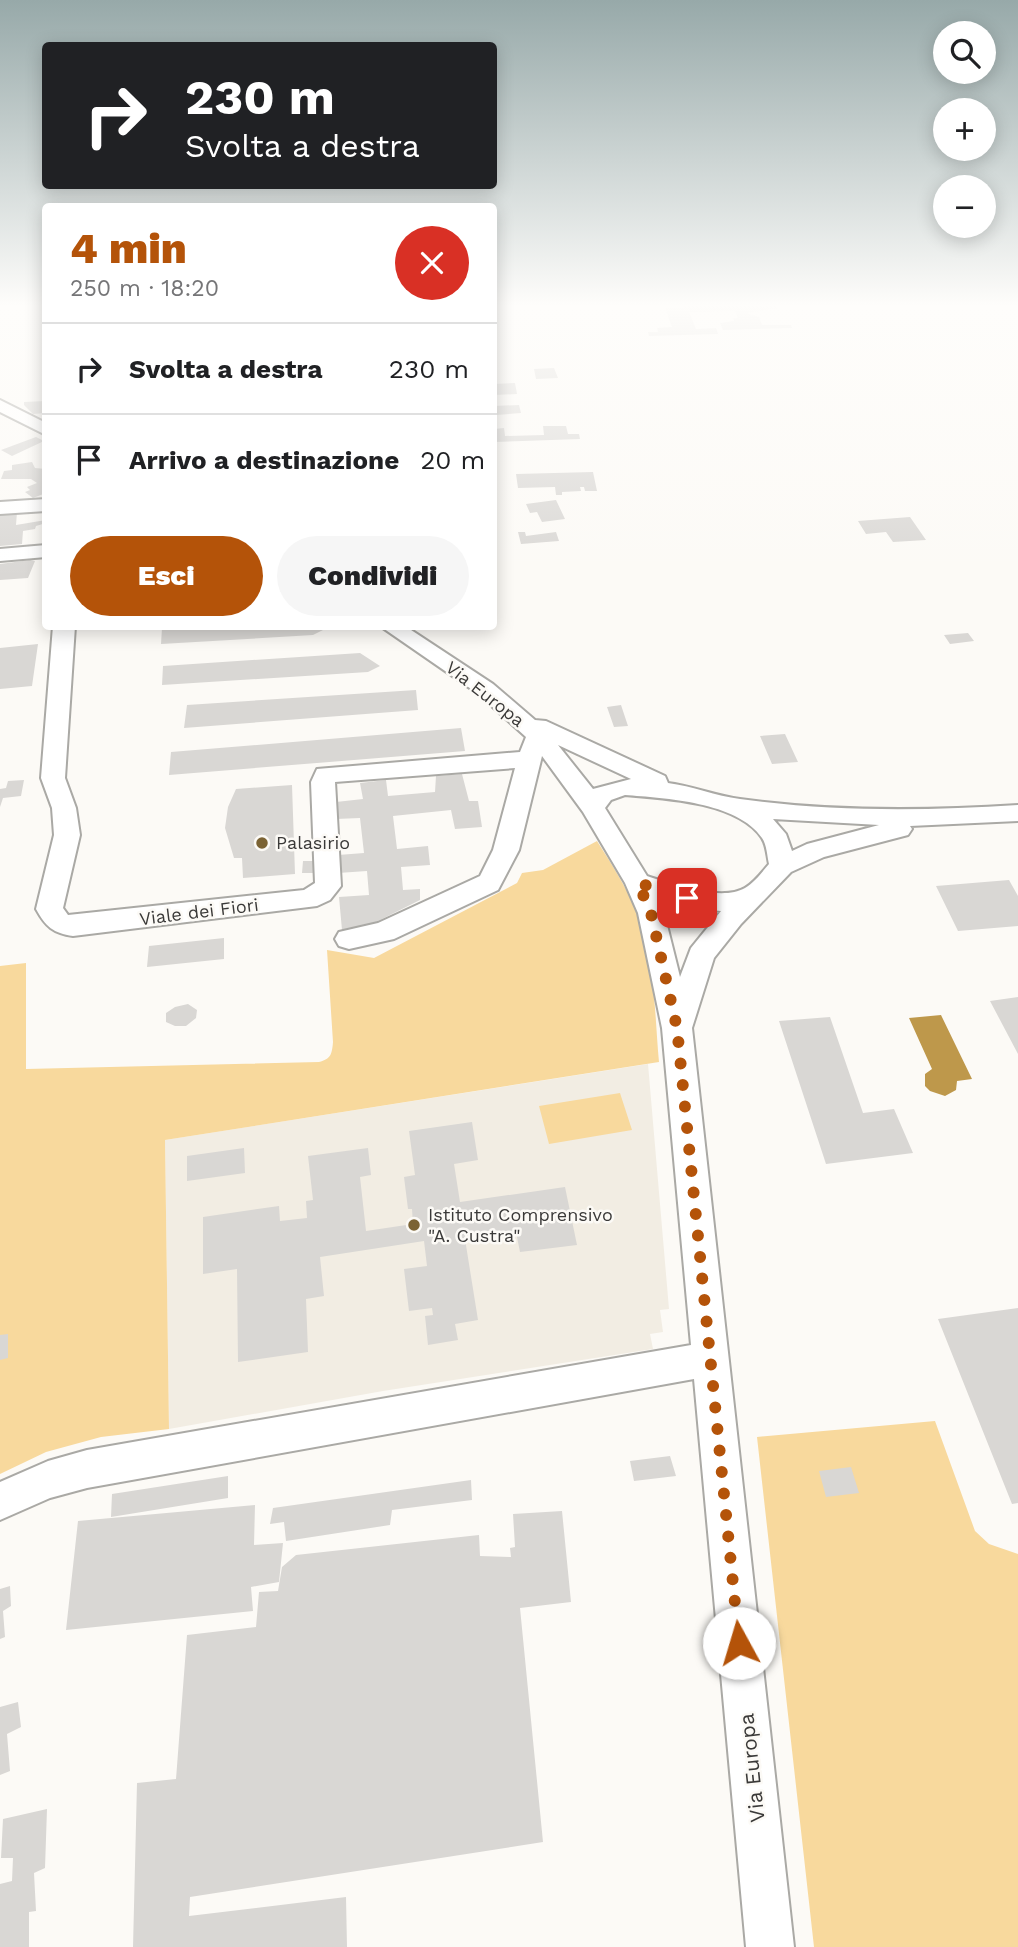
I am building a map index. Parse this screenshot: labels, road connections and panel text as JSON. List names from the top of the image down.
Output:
{
  "streets": {
    "street": ["Via Europa", "Viale dei Fiori"]
  },
  "crossings": [
    ["Via Europa", "Viale dei Fiori"]
  ],
  "places": ["Palasirio", "Istituto Comprensivo \"A. Custra\""],
  "page": {
    "map_buttons": ["+", "−"],
    "turn": ["230 m", "Svolta a destra"],
    "heading": ["4 min", "250 m · 18:20"],
    "list": [
      {
        "name": "Svolta a destra",
        "value": "230 m"
      },
      {
        "name": "Arrivo a destinazione",
        "value": "20 m"
      }
    ],
    "buttons": ["Esci", "Condividi"]
  }
}
